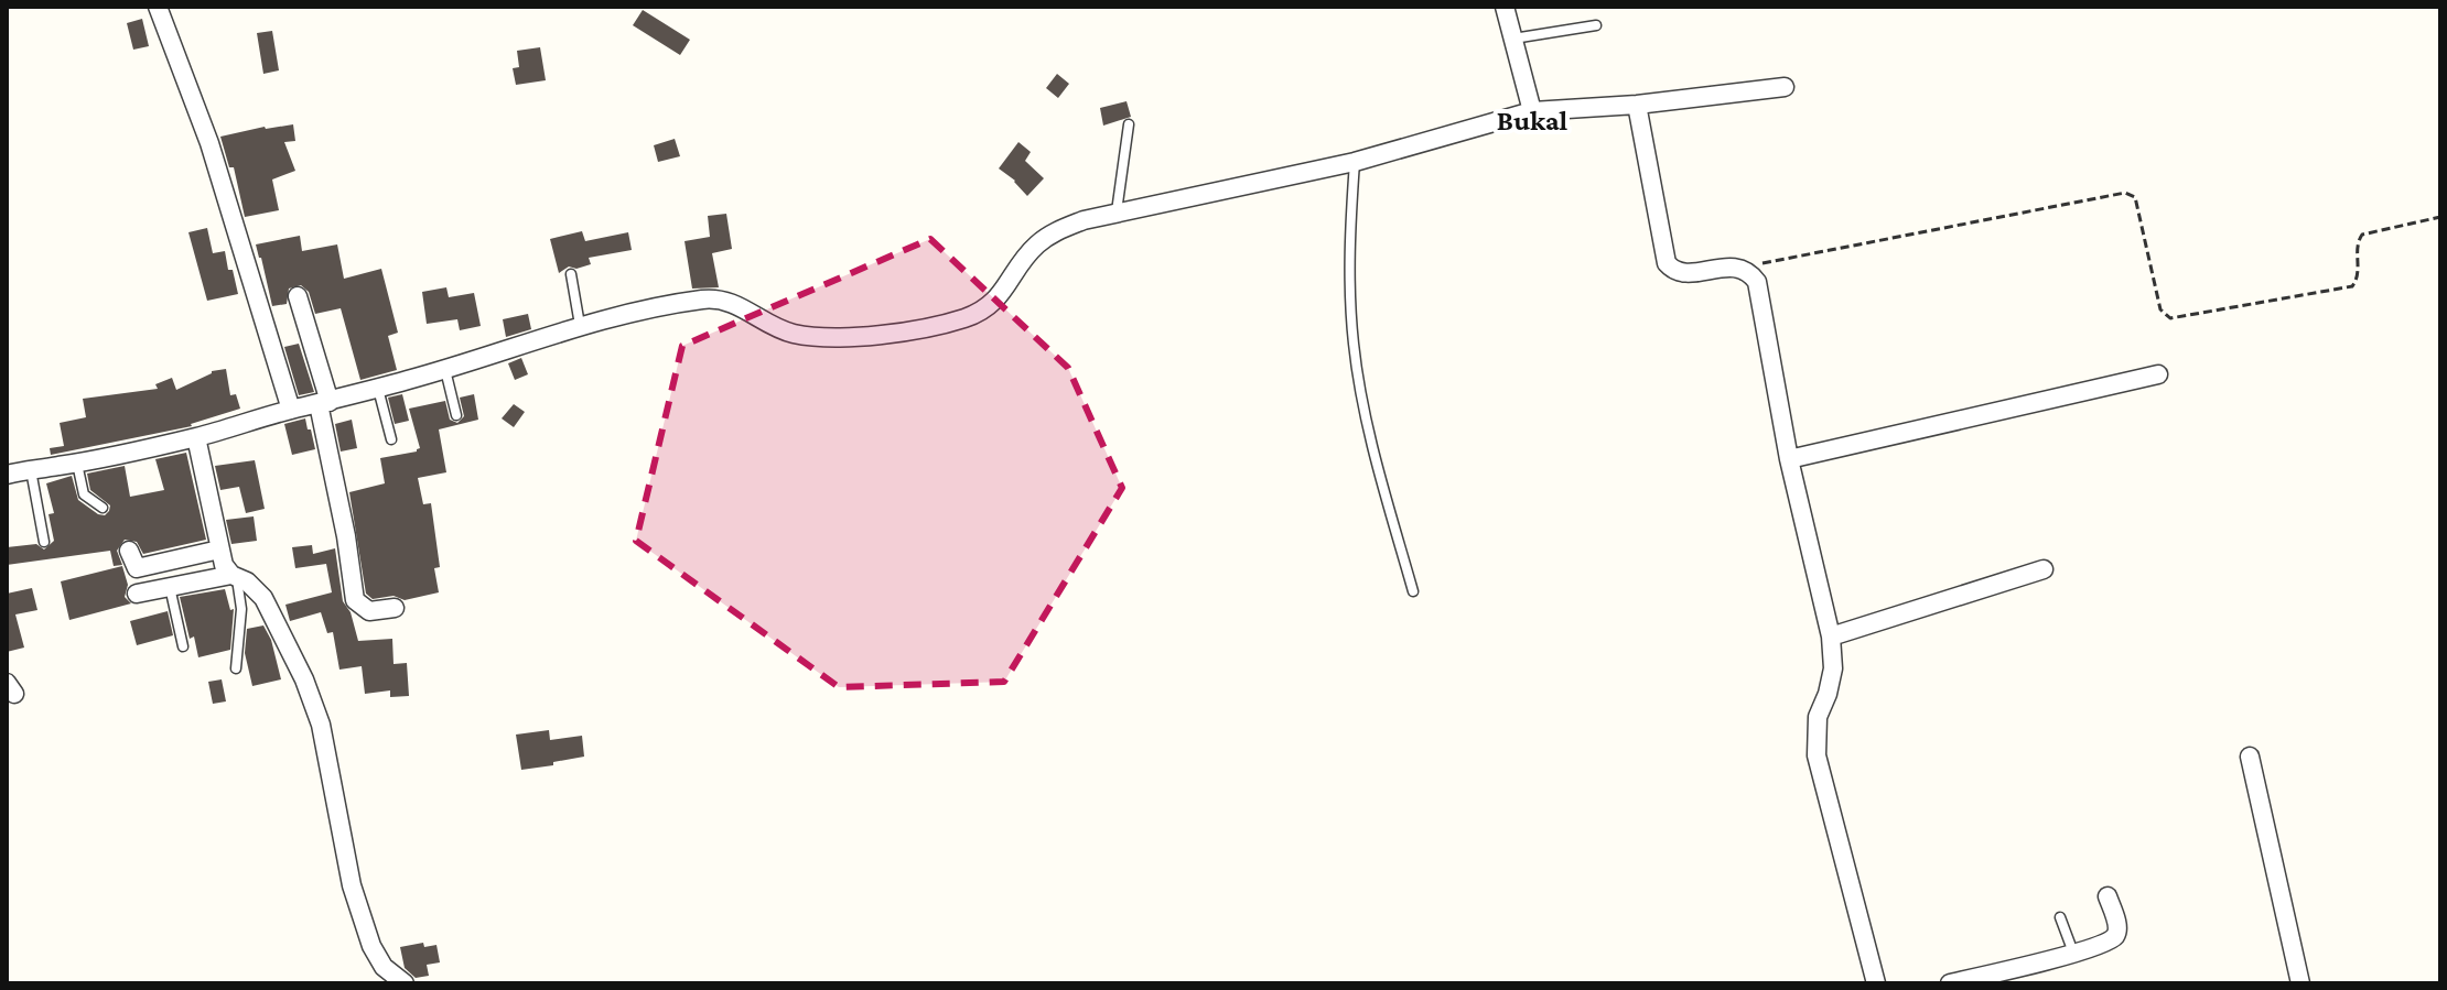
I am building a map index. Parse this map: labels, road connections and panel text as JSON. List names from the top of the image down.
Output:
{
  "districts": ["Bukal"]
}
